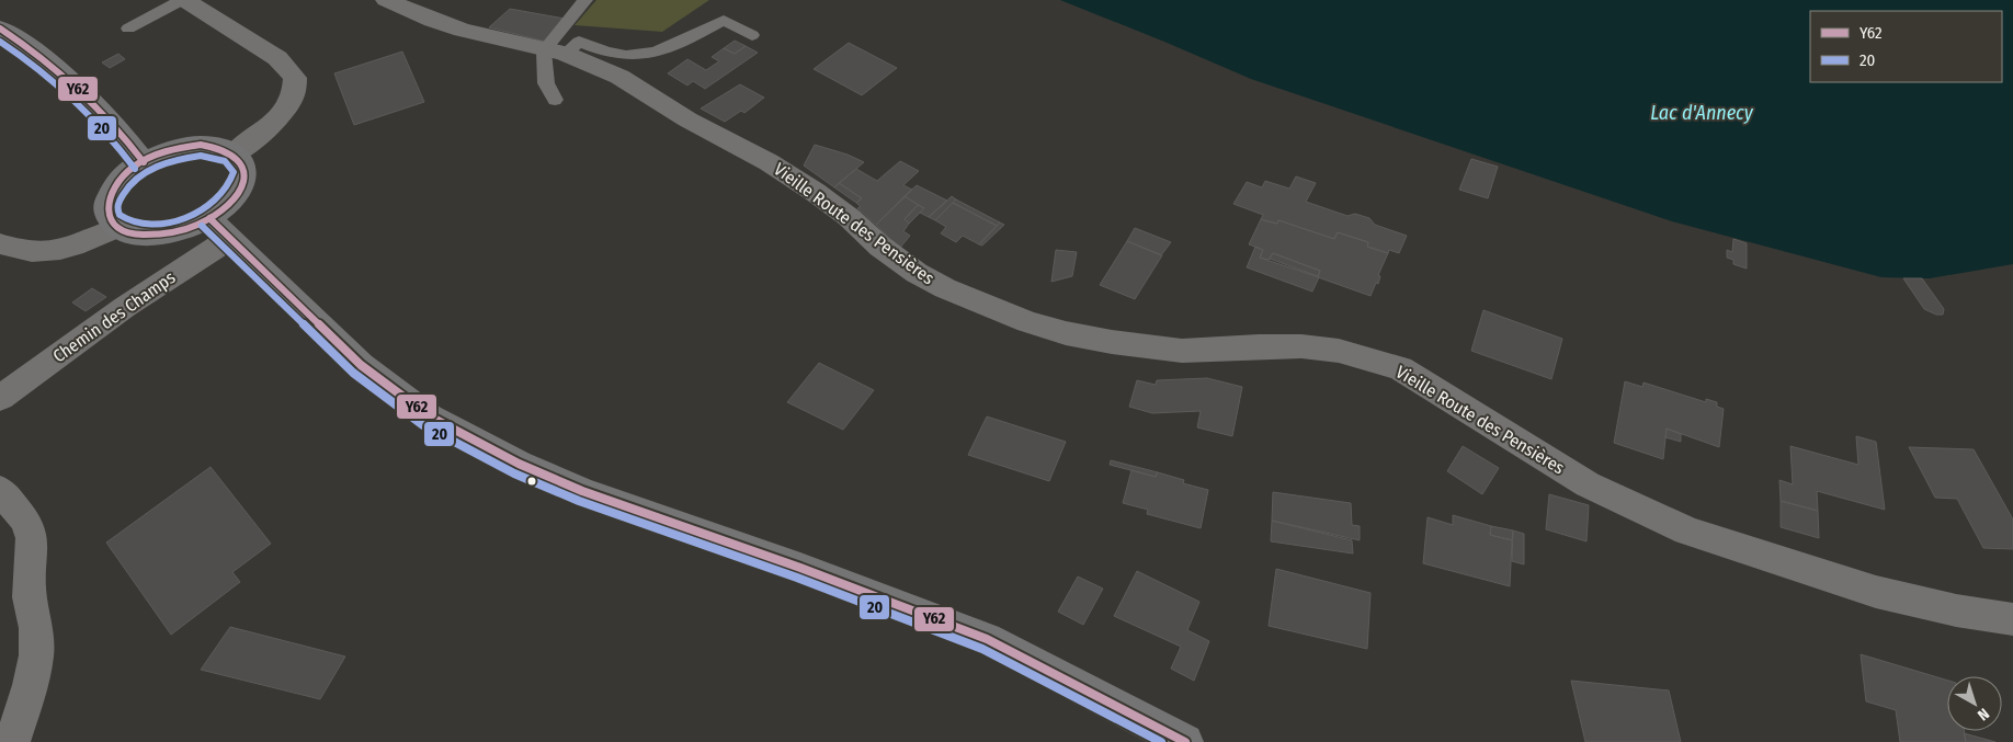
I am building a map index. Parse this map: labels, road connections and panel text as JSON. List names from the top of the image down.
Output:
{
  "streets": {
    "street": ["Vieille Route des Pensières", "Chemin des Champs"]
  },
  "water": ["Lac d'Annecy"],
  "lines": ["transit line Y62", "transit line 20"],
  "legend": ["Y62", "20"],
  "north": "bottom right"
}
